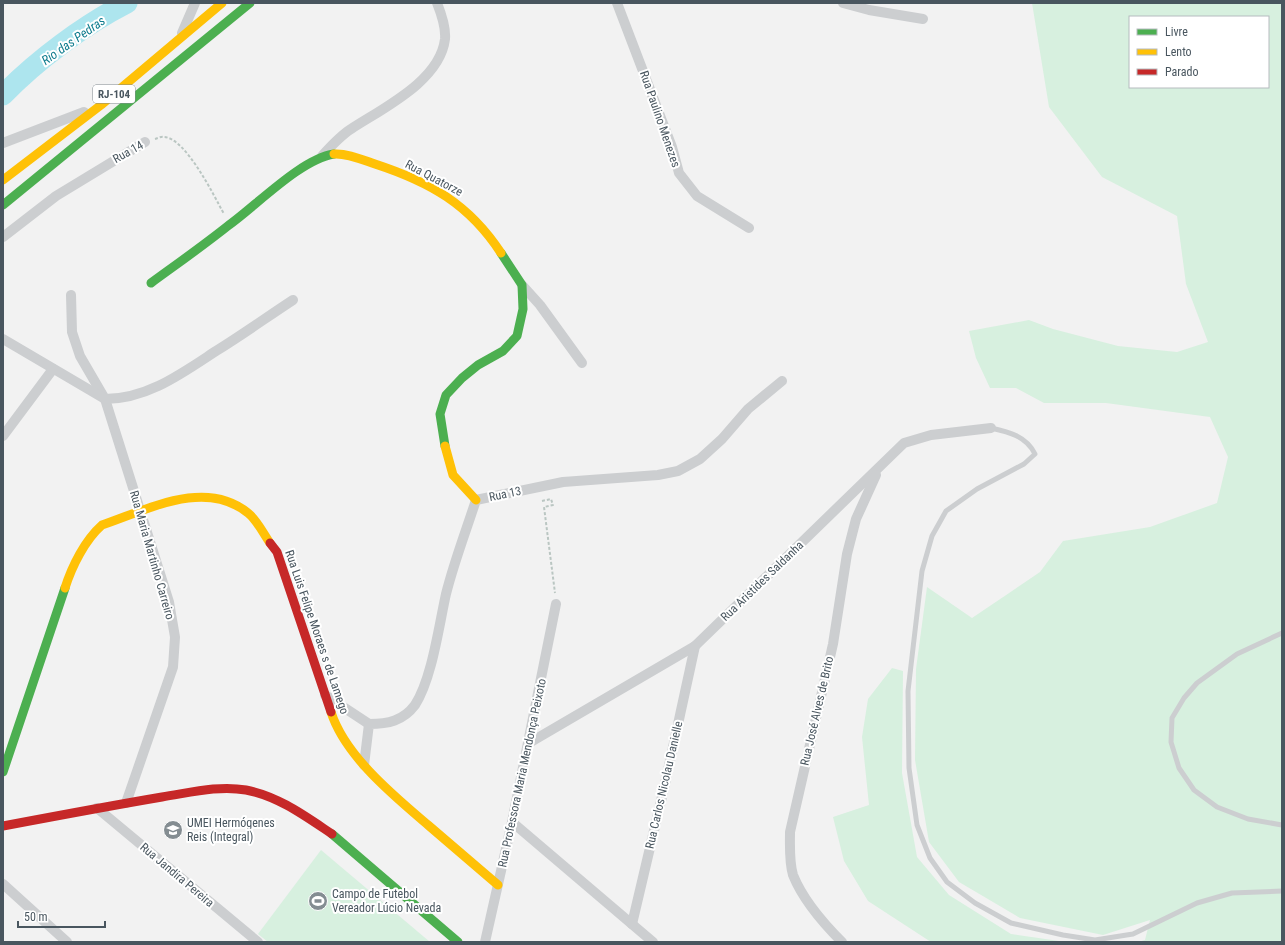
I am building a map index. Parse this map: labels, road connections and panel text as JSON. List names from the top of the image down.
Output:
{
  "streets": {
    "main road": ["RJ-104", "Rua Quatorze", "Rua Luis Felipe Moraes s de Lamego"],
    "street": [
      "Rua Paulino Menezes",
      "Rua 14",
      "Rua 13",
      "Rua Maria Martinho Carreiro",
      "Rua Aristides Saldanha",
      "Rua José Alves de Brito",
      "Rua Professora Maria Mendonça Peixoto",
      "Rua Carlos Nicolau Danielle",
      "Rua Jandira Pereira"
    ]
  },
  "crossings": [
    ["Rua 14", "Rua Quatorze"],
    ["Rua Maria Martinho Carreiro", "Rua Luis Felipe Moraes s de Lamego"],
    ["Rua Aristides Saldanha", "Rua José Alves de Brito"],
    ["Rua Aristides Saldanha", "Rua Professora Maria Mendonça Peixoto"],
    ["Rua Aristides Saldanha", "Rua Carlos Nicolau Danielle"],
    ["Rua Luis Felipe Moraes s de Lamego", "Rua Professora Maria Mendonça Peixoto"]
  ],
  "water": ["Rio das Pedras"],
  "places": {
    "school or university": ["UMEI Hermógenes Reis (Integral)"],
    "sports": ["Campo de Futebol Vereador Lúcio Nevada"]
  },
  "legend": ["Livre", "Lento", "Parado"],
  "scale_bar": "50 m"
}
